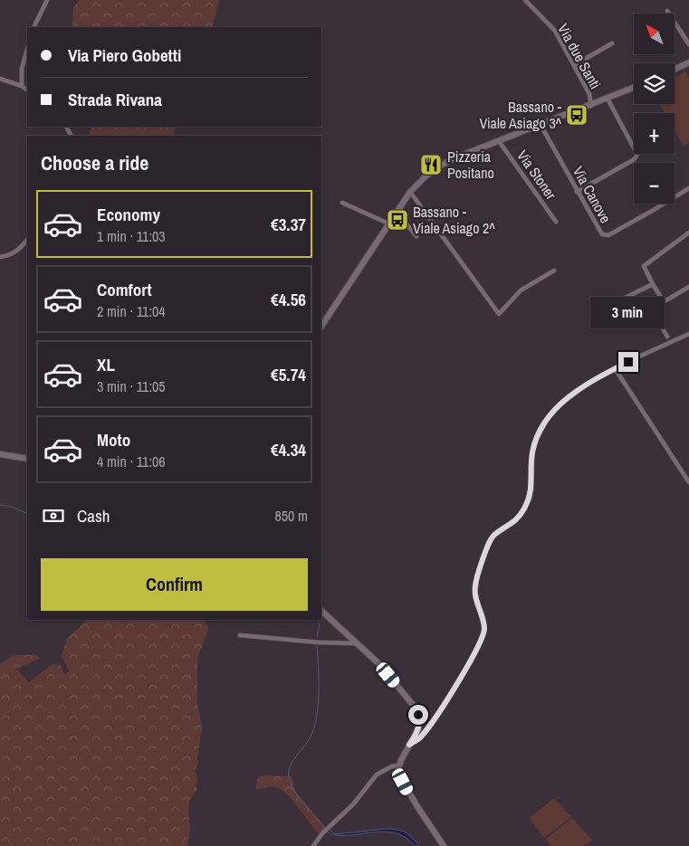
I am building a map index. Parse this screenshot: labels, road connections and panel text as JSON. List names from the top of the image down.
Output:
{
  "streets": {
    "street": ["Via due Santi", "Via Stoner", "Via Canove"]
  },
  "places": {
    "bus stop": ["Bassano - Viale Asiago 3^", "Bassano - Viale Asiago 2^"],
    "restaurant": ["Pizzeria Positano"]
  },
  "north": "top left",
  "page": {
    "map_buttons": ["+", "−"],
    "banner": ["Via Piero Gobetti", "Strada Rivana"],
    "heading": "Choose a ride",
    "list": [
      {
        "name": "Economy",
        "note": "1 min · 11:03",
        "value": "€3.37"
      },
      {
        "name": "Comfort",
        "note": "2 min · 11:04",
        "value": "€4.56"
      },
      {
        "name": "XL",
        "note": "3 min · 11:05",
        "value": "€5.74"
      },
      {
        "name": "Moto",
        "note": "4 min · 11:06",
        "value": "€4.34"
      }
    ],
    "bubble": "3 min",
    "pay": ["Cash", "850 m"],
    "buttons": "Confirm"
  }
}
